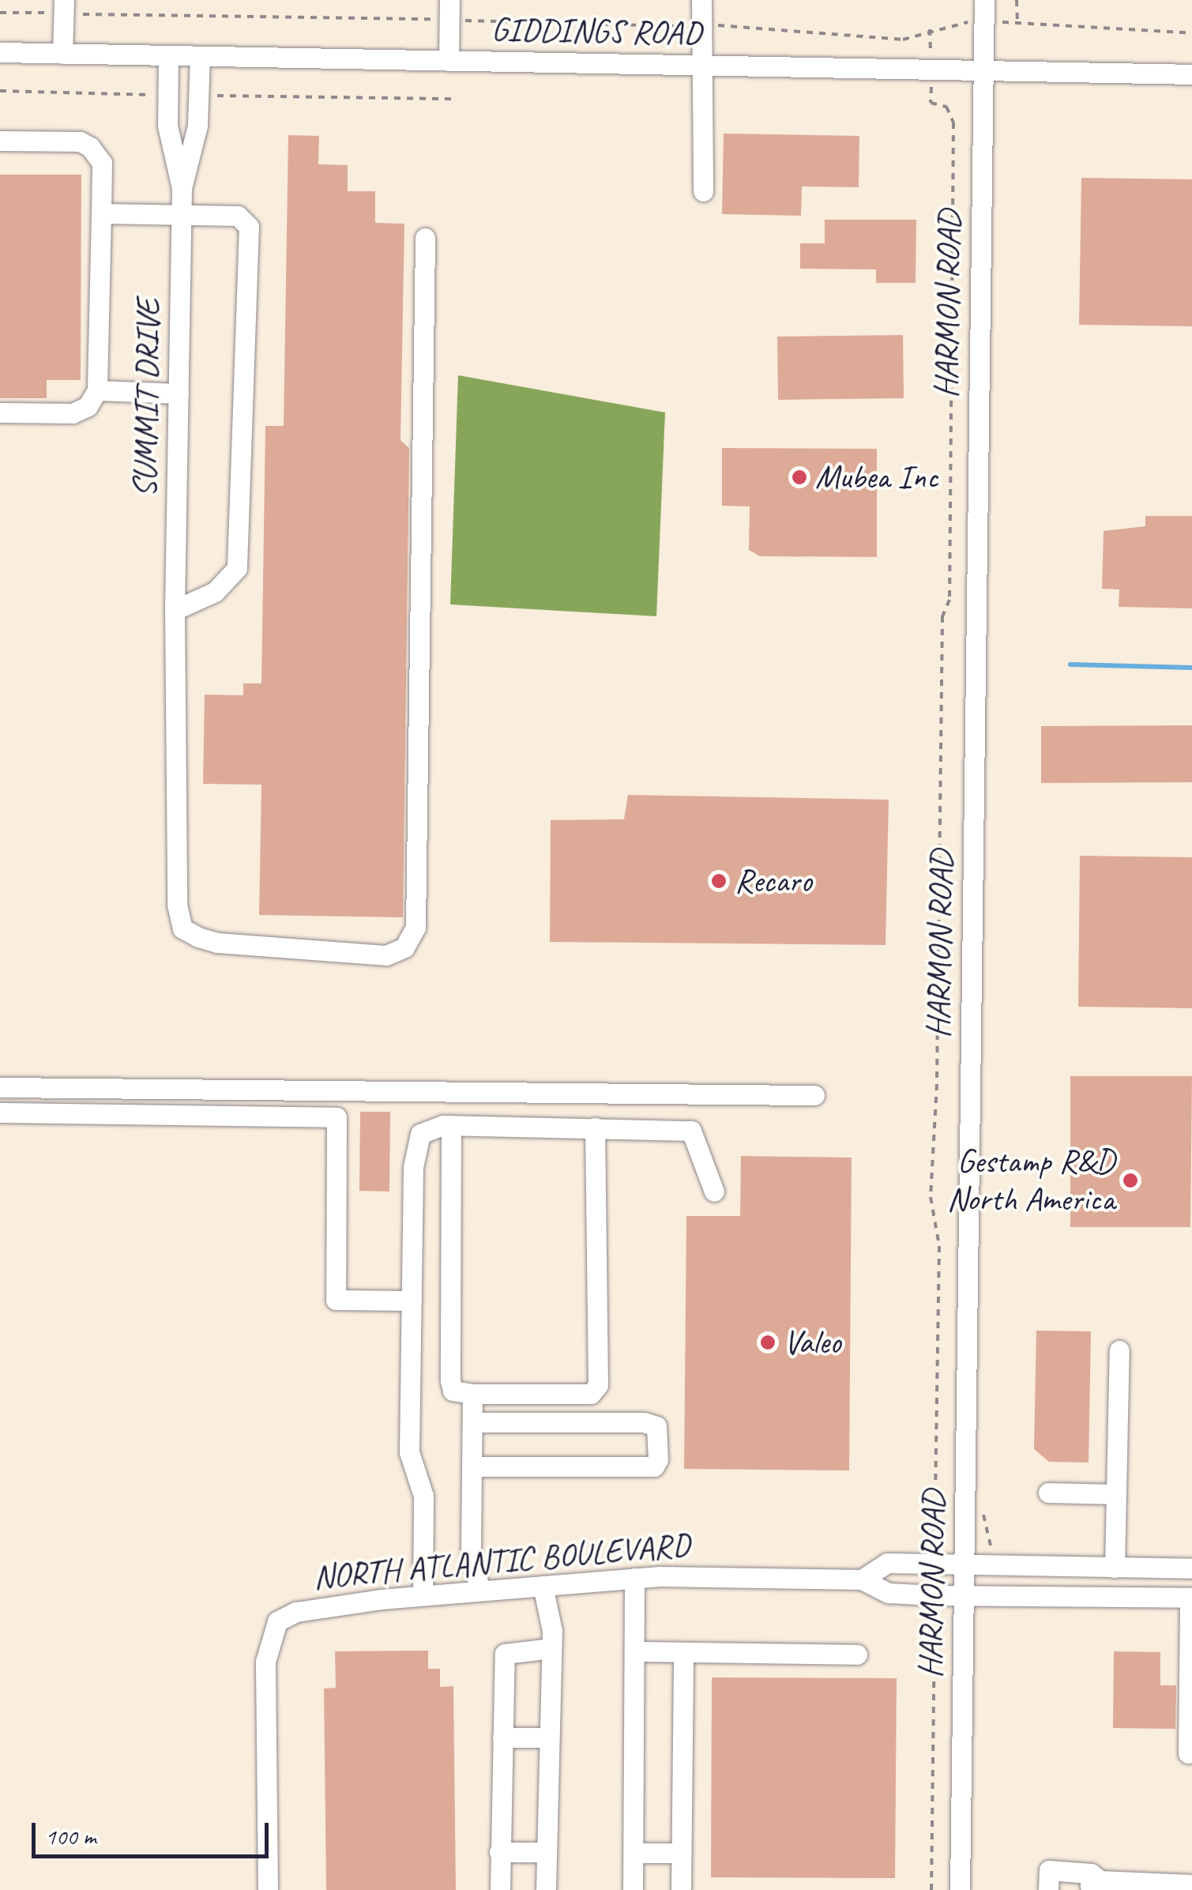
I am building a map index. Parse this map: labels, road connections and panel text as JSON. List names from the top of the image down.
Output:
{
  "streets": {
    "street": [
      "GIDDINGS ROAD",
      "HARMON ROAD",
      "SUMMIT DRIVE",
      "NORTH ATLANTIC BOULEVARD"
    ]
  },
  "crossings": [
    ["GIDDINGS ROAD", "HARMON ROAD"],
    ["GIDDINGS ROAD", "SUMMIT DRIVE"],
    ["HARMON ROAD", "NORTH ATLANTIC BOULEVARD"]
  ],
  "places": [
    "Mubea Inc",
    "Recaro",
    "Gestamp R&D North America",
    "Valeo"
  ],
  "scale_bar": "100 m"
}
